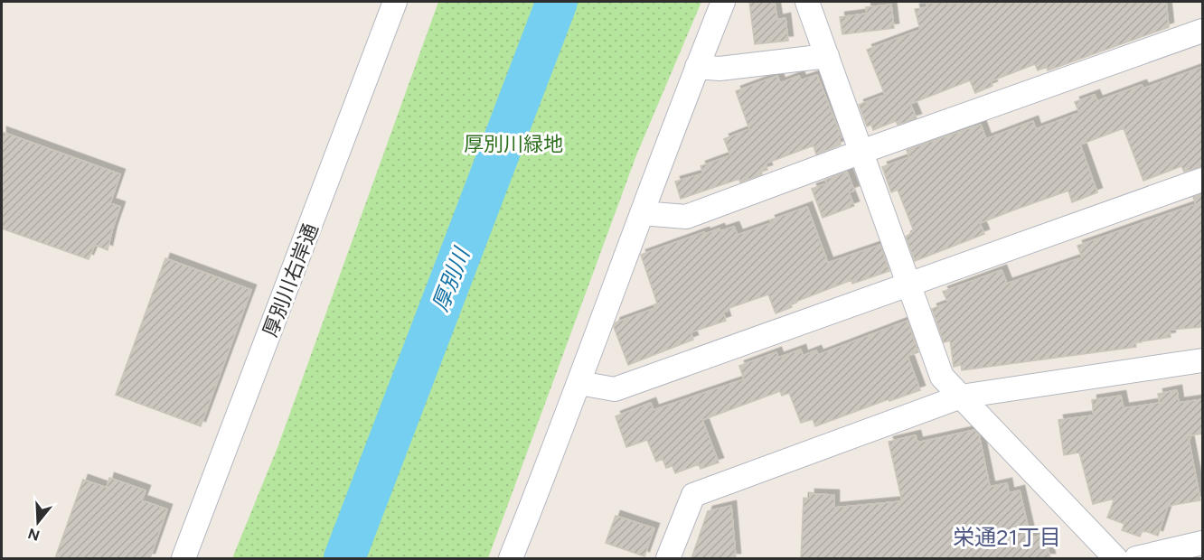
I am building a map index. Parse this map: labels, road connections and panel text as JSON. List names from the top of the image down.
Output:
{
  "streets": {
    "street": ["厚別川右岸通"]
  },
  "districts": ["栄通21丁目"],
  "water": ["厚別川"],
  "parks": ["厚別川緑地"],
  "north": "bottom"
}
